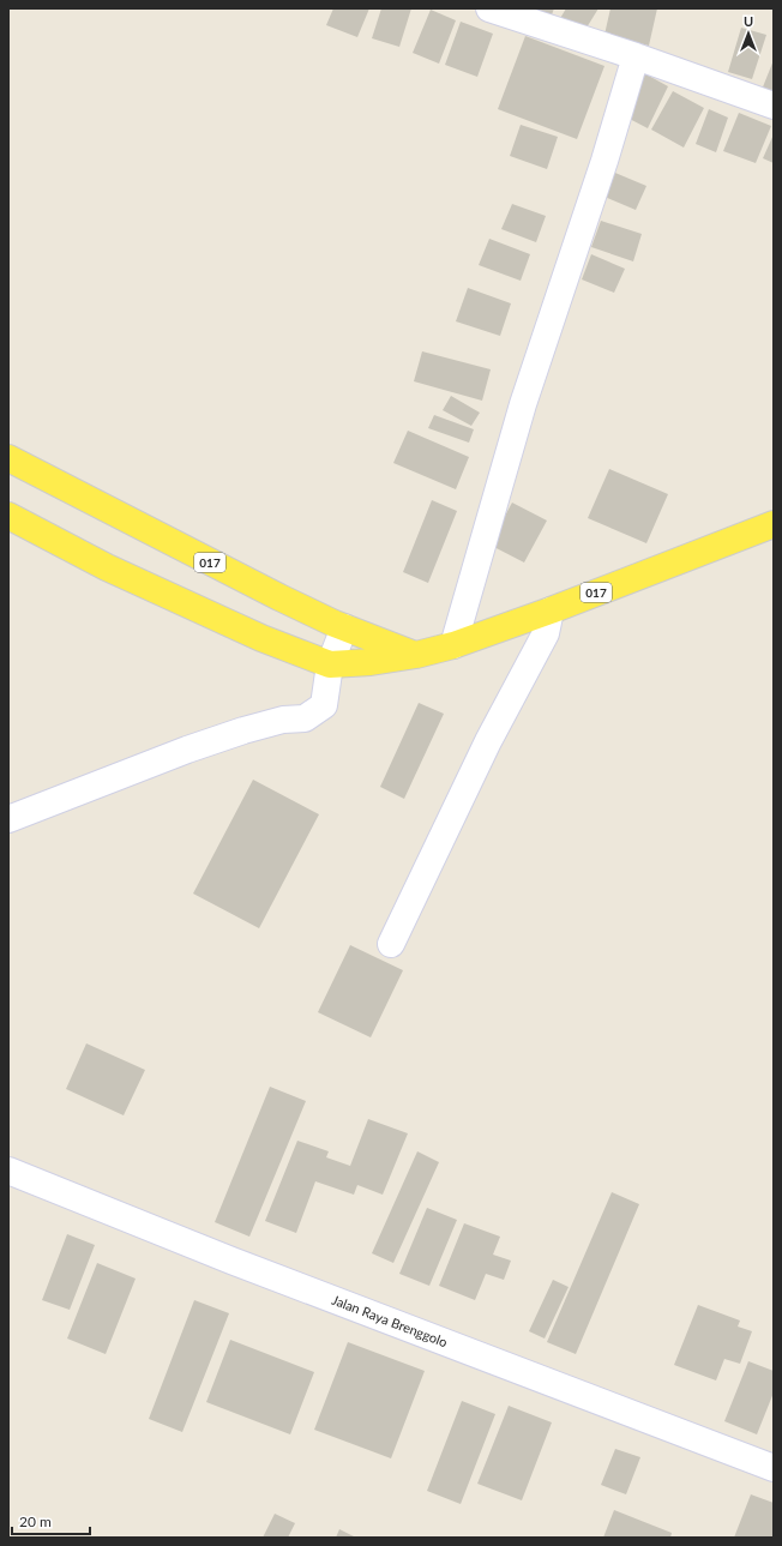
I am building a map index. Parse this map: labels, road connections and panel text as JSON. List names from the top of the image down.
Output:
{
  "streets": {
    "main road": ["017"],
    "street": ["Jalan Raya Brenggolo"]
  },
  "scale_bar": "20 m",
  "north": "top"
}
